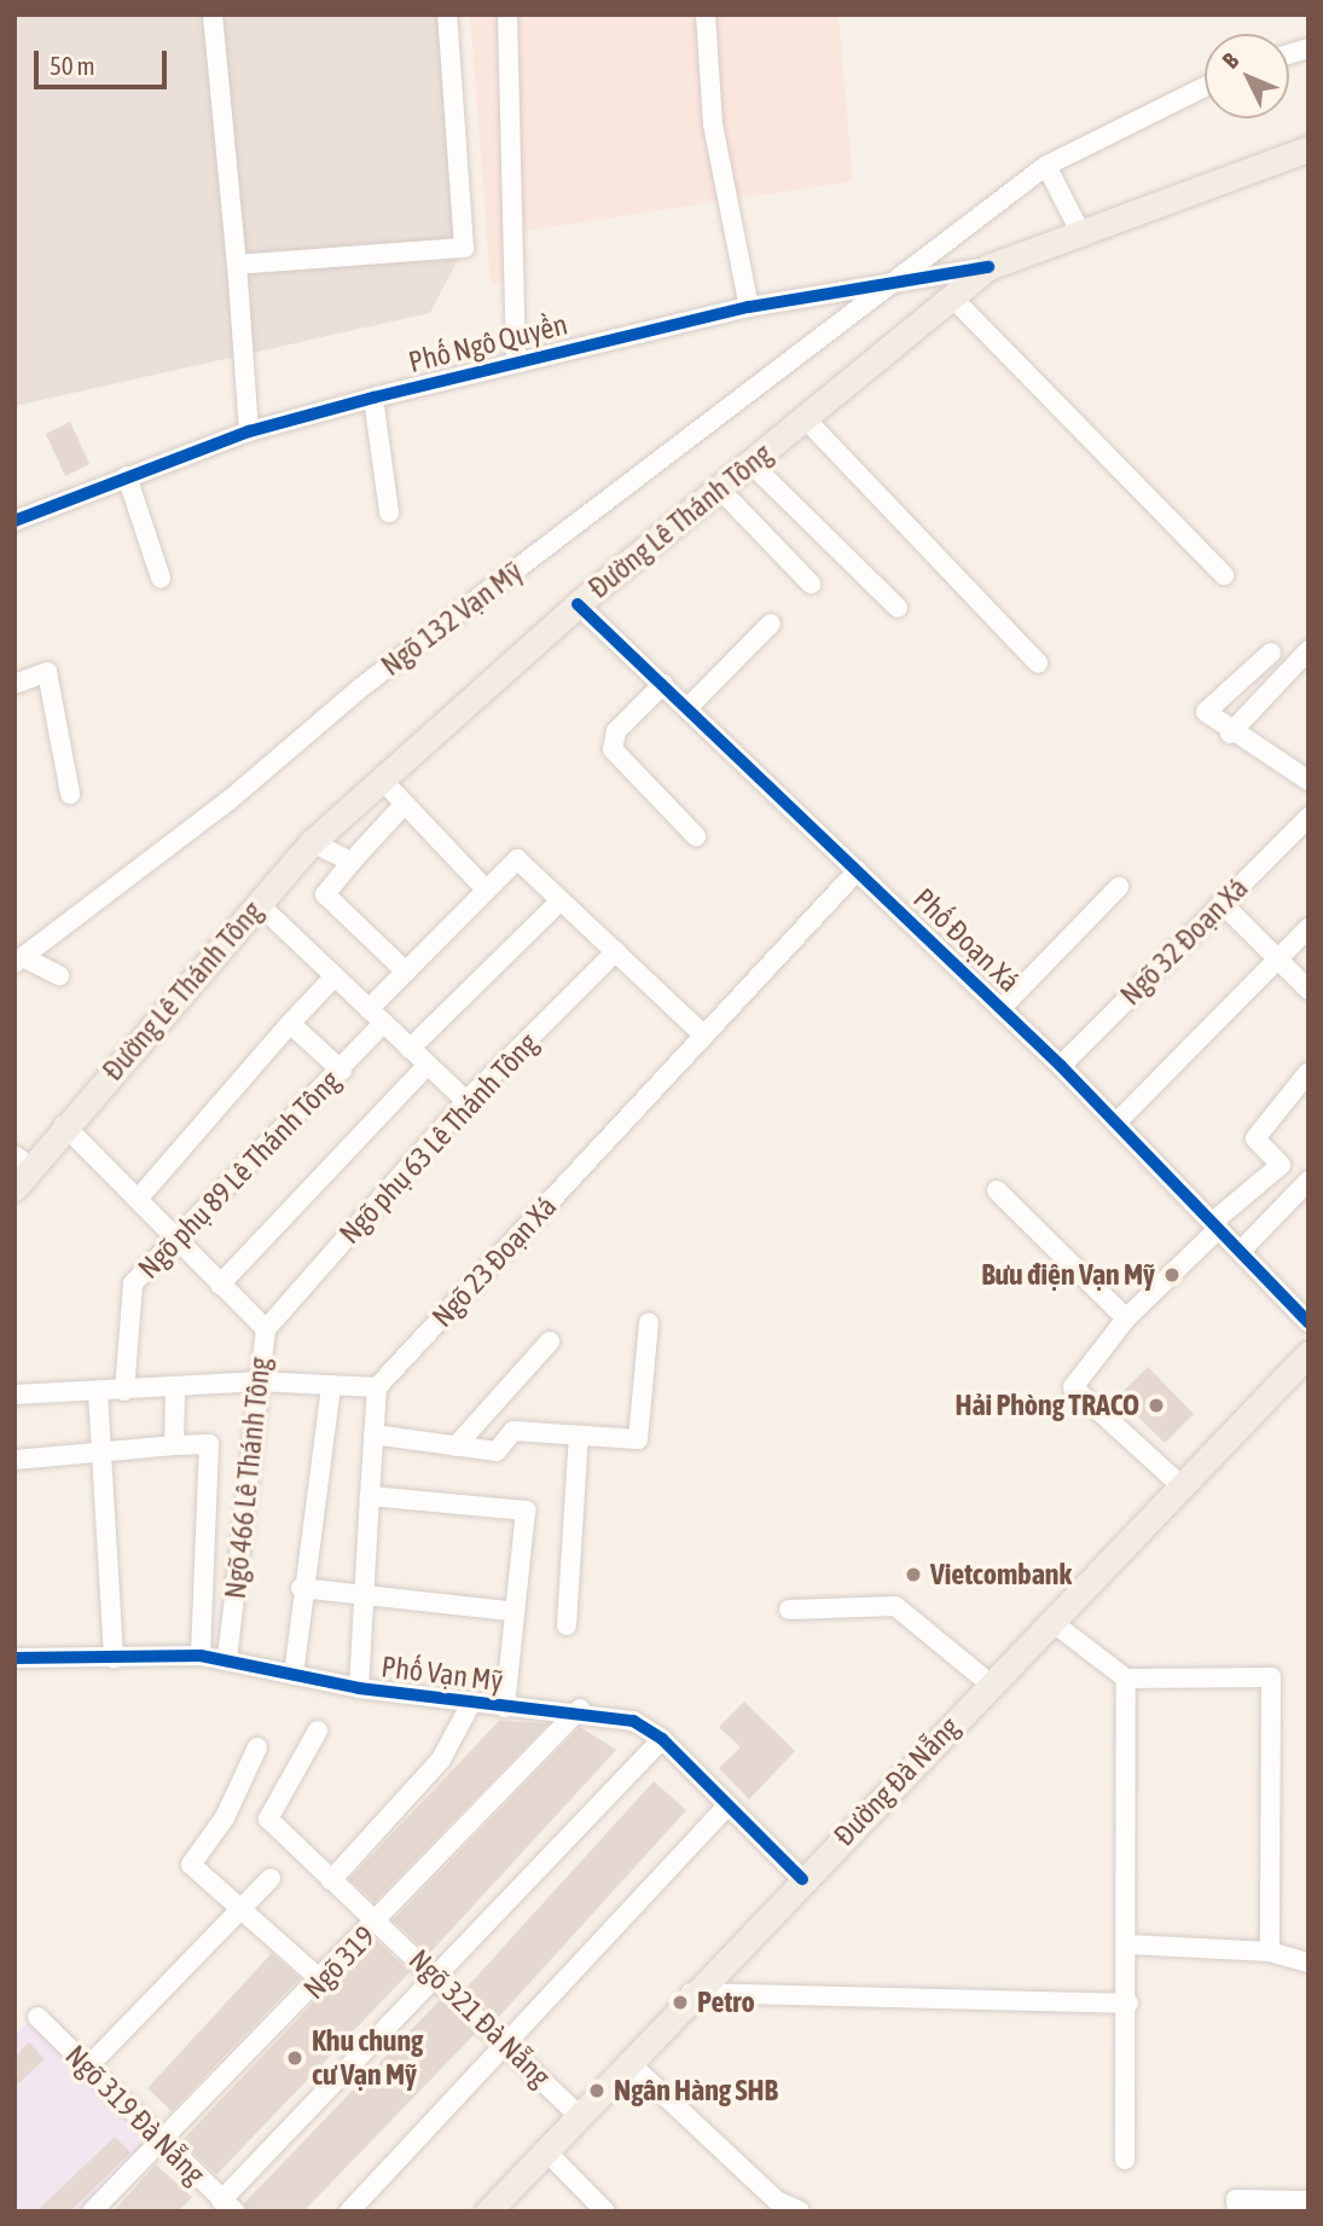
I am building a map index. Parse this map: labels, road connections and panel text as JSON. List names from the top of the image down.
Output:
{
  "streets": {
    "main road": ["Đường Lê Thánh Tông", "Đường Đà Nẵng"],
    "street": [
      "Phố Ngô Quyền",
      "Ngõ 132 Vạn Mỹ",
      "Phố Đoạn Xá",
      "Ngõ 32 Đoạn Xá",
      "Ngõ phụ 63 Lê Thánh Tông",
      "Ngõ phụ 89 Lê Thánh Tông",
      "Ngõ 23 Đoạn Xá",
      "Ngõ 466 Lê Thánh Tông",
      "Phố Vạn Mỹ",
      "Ngõ 319",
      "Ngõ 321 Đà Nẵng",
      "Ngõ 319 Đà Nẵng"
    ]
  },
  "crossings": [
    ["Phố Ngô Quyền", "Đường Lê Thánh Tông"],
    ["Phố Ngô Quyền", "Ngõ 132 Vạn Mỹ"],
    ["Đường Lê Thánh Tông", "Phố Đoạn Xá"],
    ["Đường Lê Thánh Tông", "Ngõ 466 Lê Thánh Tông"],
    ["Phố Đoạn Xá", "Ngõ 32 Đoạn Xá"],
    ["Phố Đoạn Xá", "Ngõ 23 Đoạn Xá"],
    ["Ngõ phụ 63 Lê Thánh Tông", "Ngõ 466 Lê Thánh Tông"],
    ["Ngõ phụ 89 Lê Thánh Tông", "Ngõ 466 Lê Thánh Tông"],
    ["Ngõ 466 Lê Thánh Tông", "Phố Vạn Mỹ"],
    ["Phố Vạn Mỹ", "Đường Đà Nẵng"],
    ["Phố Vạn Mỹ", "Ngõ 319"],
    ["Đường Đà Nẵng", "Ngõ 321 Đà Nẵng"],
    ["Ngõ 319", "Ngõ 321 Đà Nẵng"],
    ["Ngõ 319", "Ngõ 319 Đà Nẵng"]
  ],
  "places": [
    "Bưu điện Vạn Mỹ",
    "Hải Phòng TRACO",
    "Vietcombank",
    "Petro",
    "Khu chung cư Vạn Mỹ",
    "Ngân Hàng SHB"
  ],
  "scale_bar": "50 m",
  "north": "top left"
}
